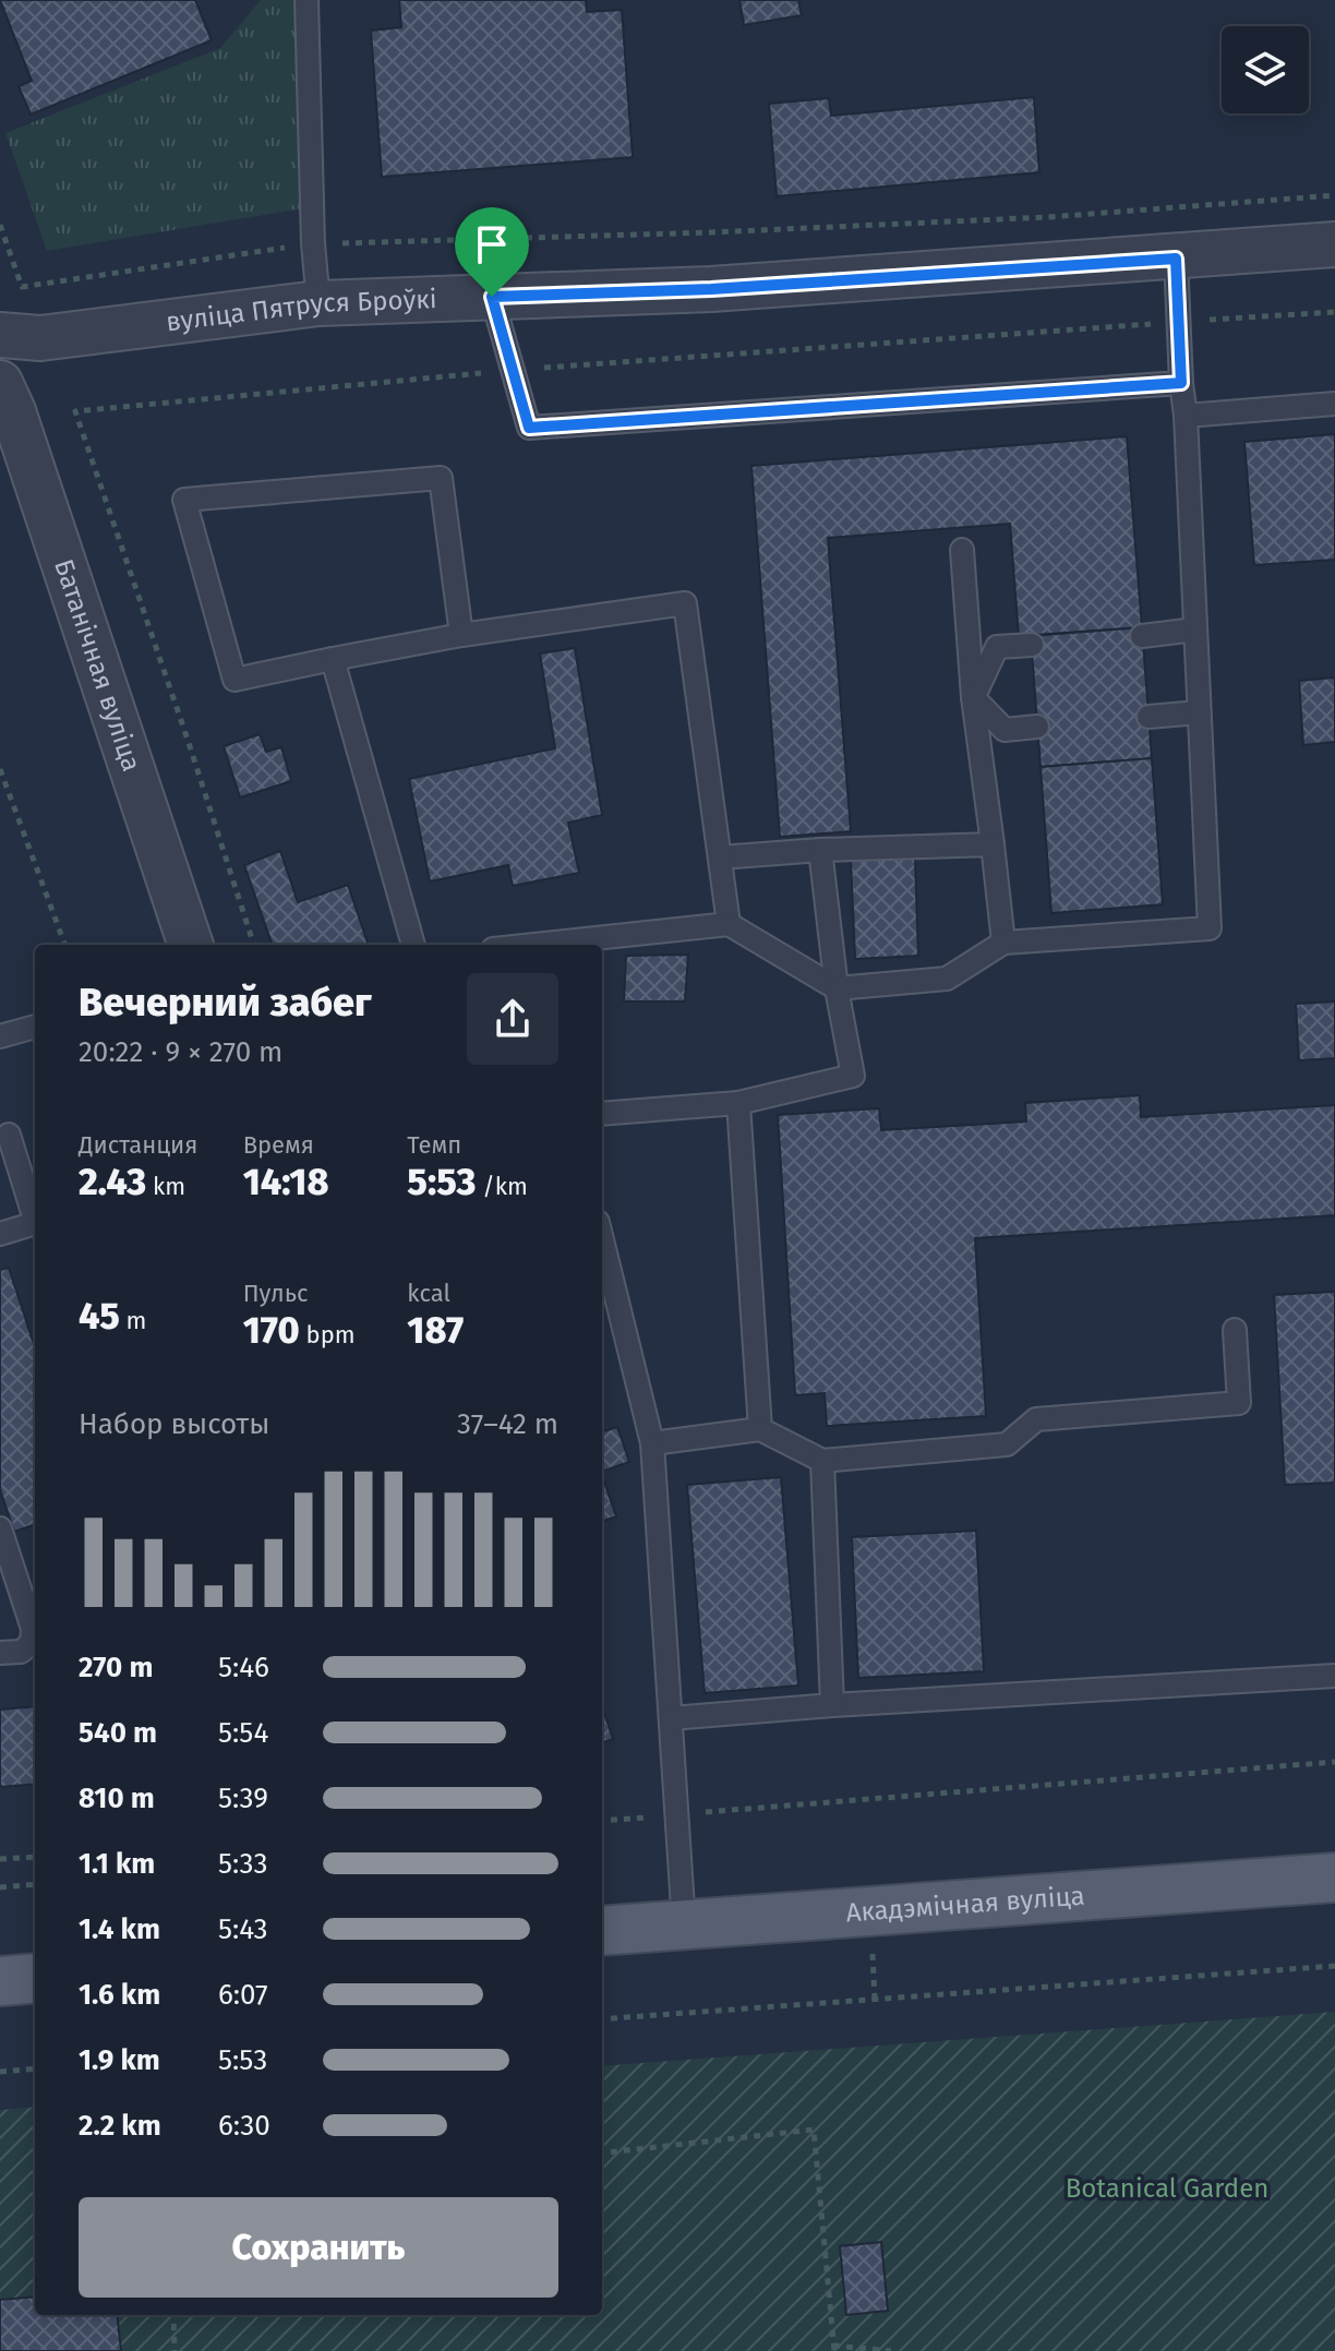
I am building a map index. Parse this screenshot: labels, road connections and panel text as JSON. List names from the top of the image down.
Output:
{
  "streets": {
    "main road": ["Акадэмічная вуліца"],
    "street": ["вуліца Пятруся Броўкі", "Батанічная вуліца"]
  },
  "parks": ["Botanical Garden"],
  "page": {
    "heading": ["Вечерний забег", "20:22 · 9 × 270 m"],
    "stats": [
      ["Дистанция", "2.43 km"],
      ["Время", "14:18"],
      ["Темп", "5:53 /km"],
      ["45 m"],
      ["Пульс", "170 bpm"],
      ["kcal", "187"]
    ],
    "chart": ["Набор высоты", "37–42 m"],
    "list": [
      {
        "name": "270 m",
        "note": "5:46"
      },
      {
        "name": "540 m",
        "note": "5:54"
      },
      {
        "name": "810 m",
        "note": "5:39"
      },
      {
        "name": "1.1 km",
        "note": "5:33"
      },
      {
        "name": "1.4 km",
        "note": "5:43"
      },
      {
        "name": "1.6 km",
        "note": "6:07"
      },
      {
        "name": "1.9 km",
        "note": "5:53"
      },
      {
        "name": "2.2 km",
        "note": "6:30"
      }
    ],
    "buttons": "Сохранить"
  }
}
